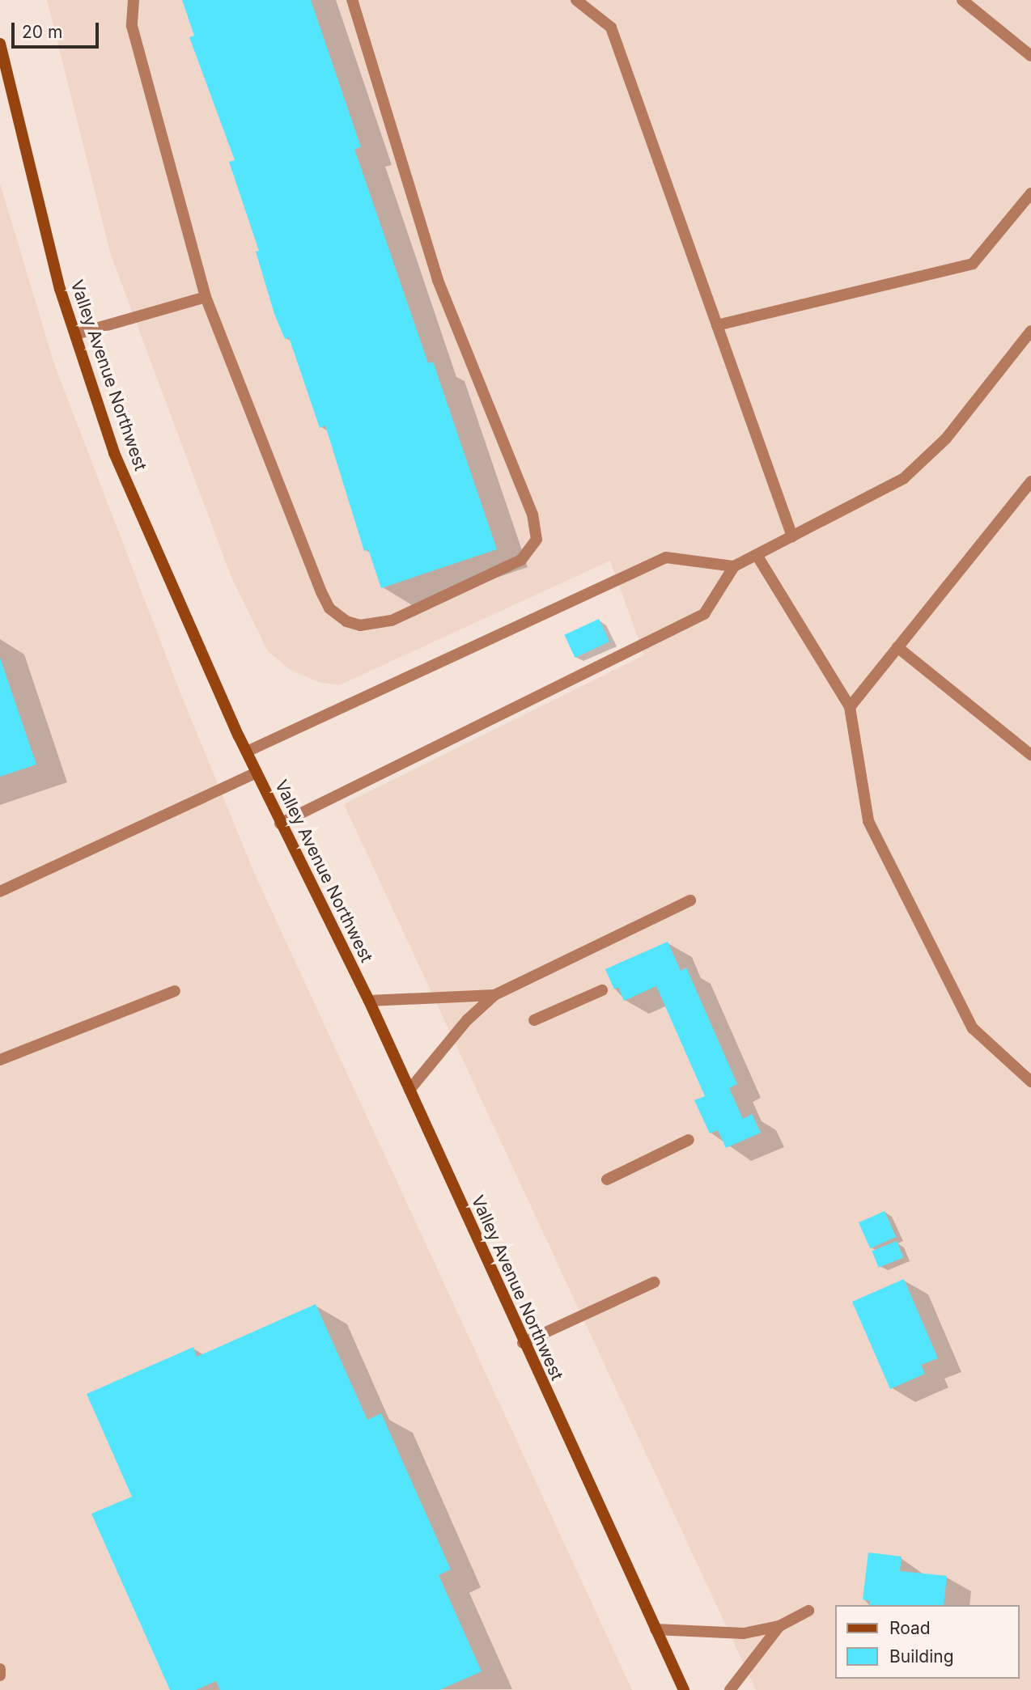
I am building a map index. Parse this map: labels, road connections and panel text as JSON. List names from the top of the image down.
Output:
{
  "streets": {
    "main road": ["Valley Avenue Northwest"]
  },
  "legend": ["Road", "Building"],
  "scale_bar": "20 m"
}
